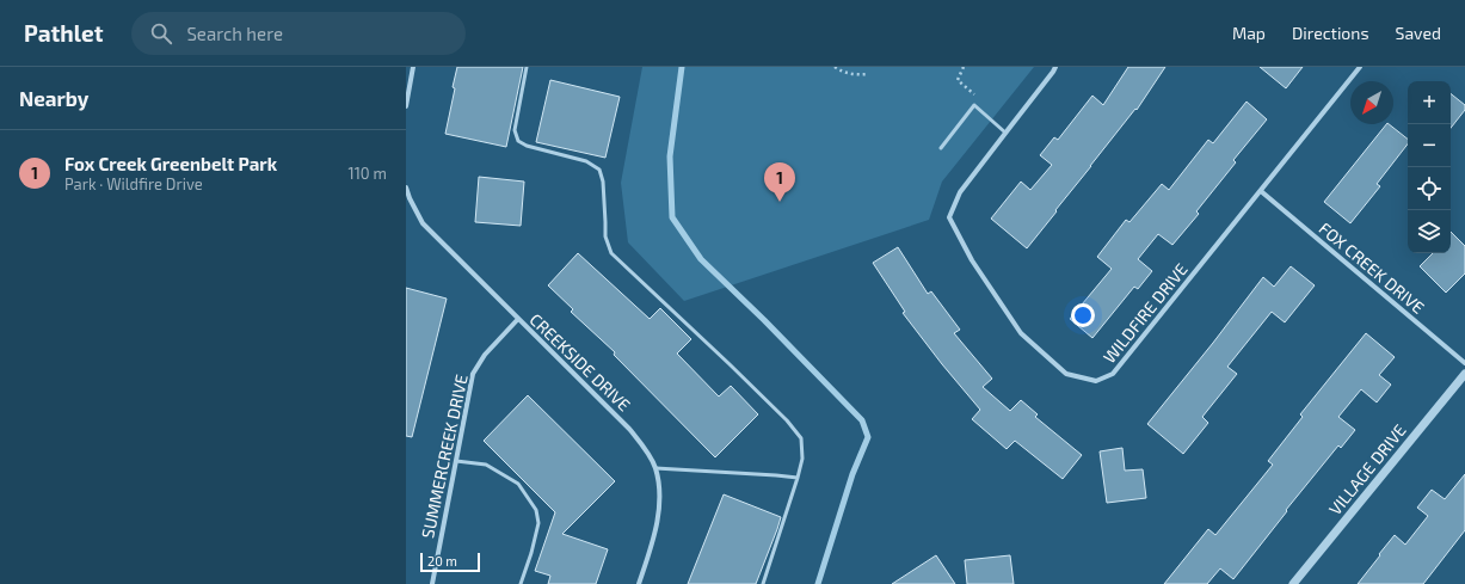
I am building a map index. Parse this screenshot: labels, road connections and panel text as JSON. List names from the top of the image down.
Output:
{
  "streets": {
    "street": [
      "FOX CREEK DRIVE",
      "WILDFIRE DRIVE",
      "CREEKSIDE DRIVE",
      "SUMMERCREEK DRIVE",
      "VILLAGE DRIVE"
    ]
  },
  "crossings": [
    ["FOX CREEK DRIVE", "WILDFIRE DRIVE"],
    ["CREEKSIDE DRIVE", "SUMMERCREEK DRIVE"]
  ],
  "scale_bar": "20 m",
  "north": "bottom left",
  "page": {
    "header": "Pathlet",
    "search": "Search here",
    "nav": ["Map", "Directions", "Saved"],
    "heading": "Nearby",
    "map_buttons": ["+", "−"],
    "list": [
      {
        "mark": "1",
        "name": "Fox Creek Greenbelt Park",
        "note": "Park · Wildfire Drive",
        "value": "110 m"
      }
    ],
    "pins": "1",
    "scale": "20 m"
  }
}
